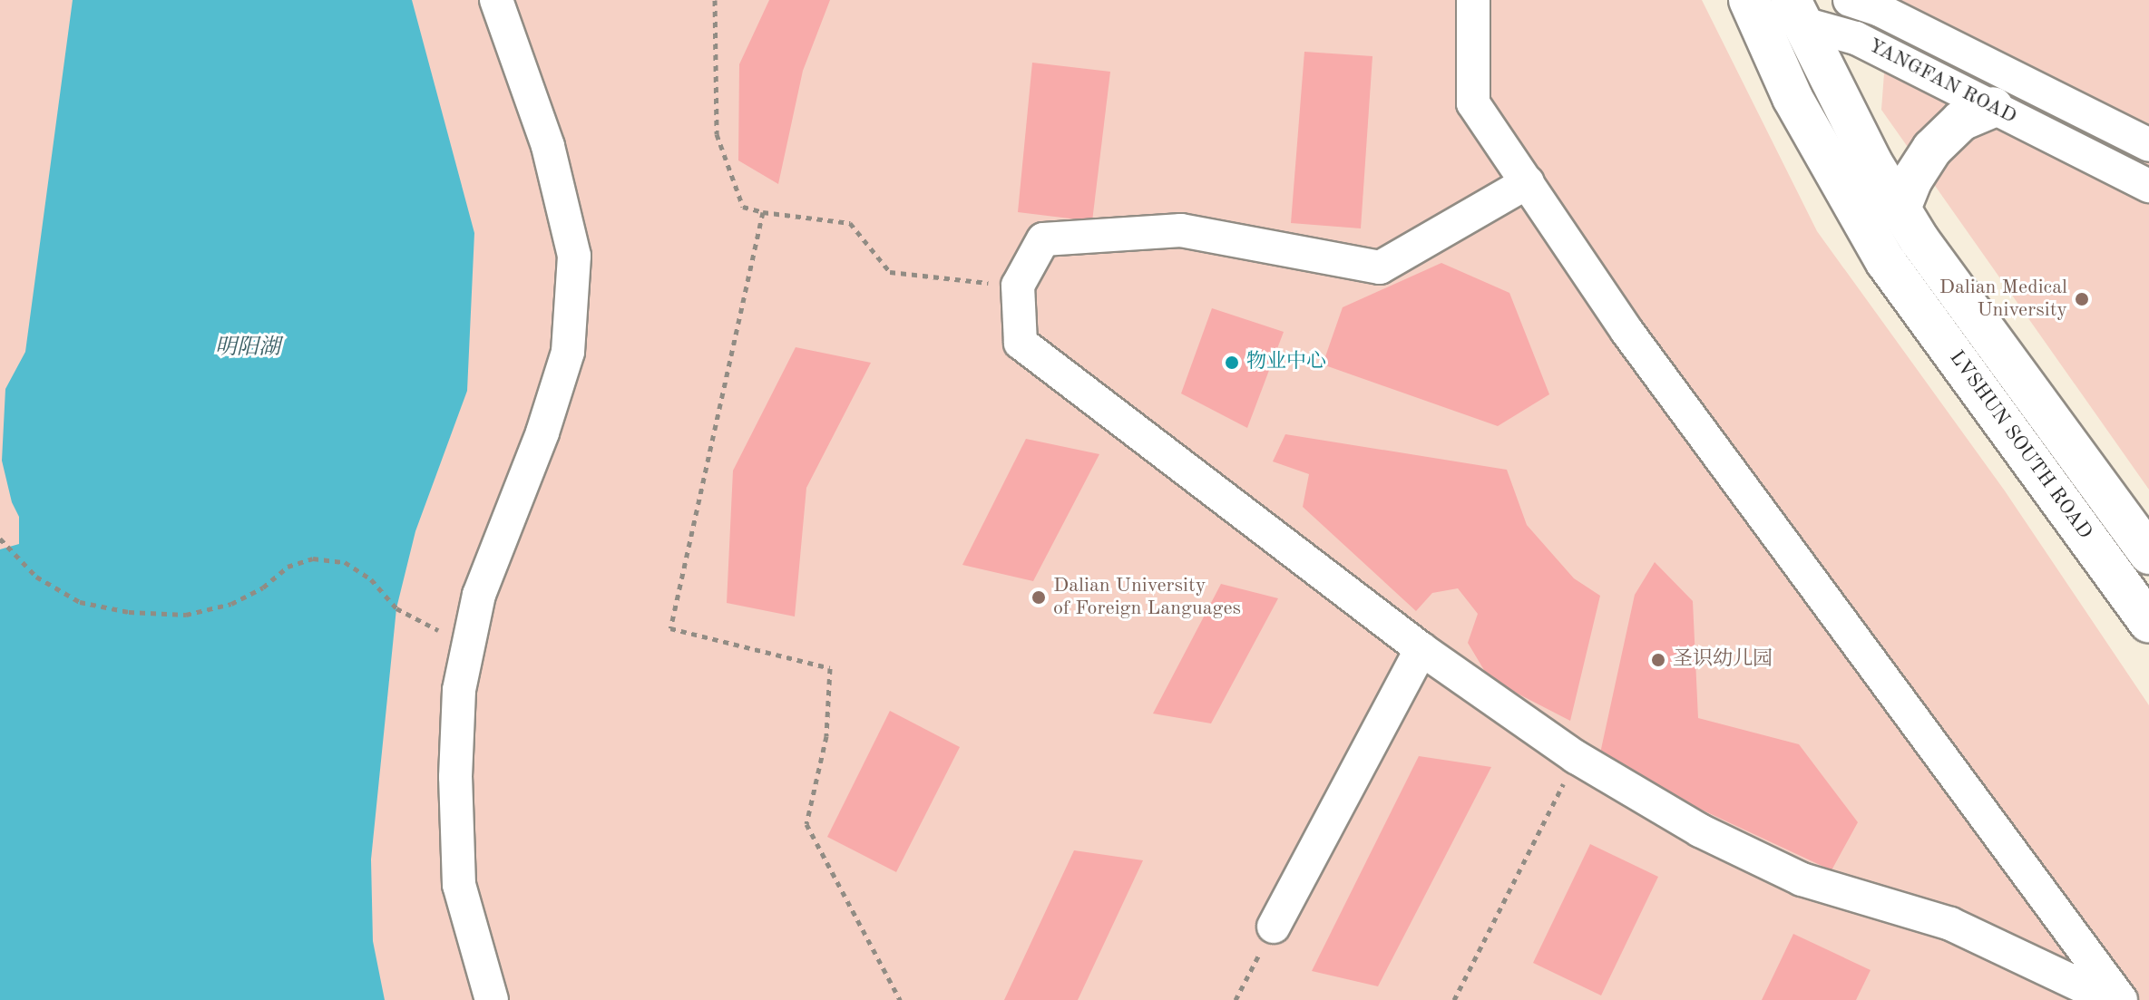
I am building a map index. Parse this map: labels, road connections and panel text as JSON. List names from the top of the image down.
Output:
{
  "streets": {
    "highway": ["LVSHUN SOUTH ROAD"],
    "street": ["YANGFAN ROAD"]
  },
  "crossings": [
    ["YANGFAN ROAD", "LVSHUN SOUTH ROAD"]
  ],
  "water": ["明阳湖"],
  "places": [
    "Dalian Medical University",
    "物业中心",
    "Dalian University of Foreign Languages",
    "圣识幼儿园"
  ]
}
